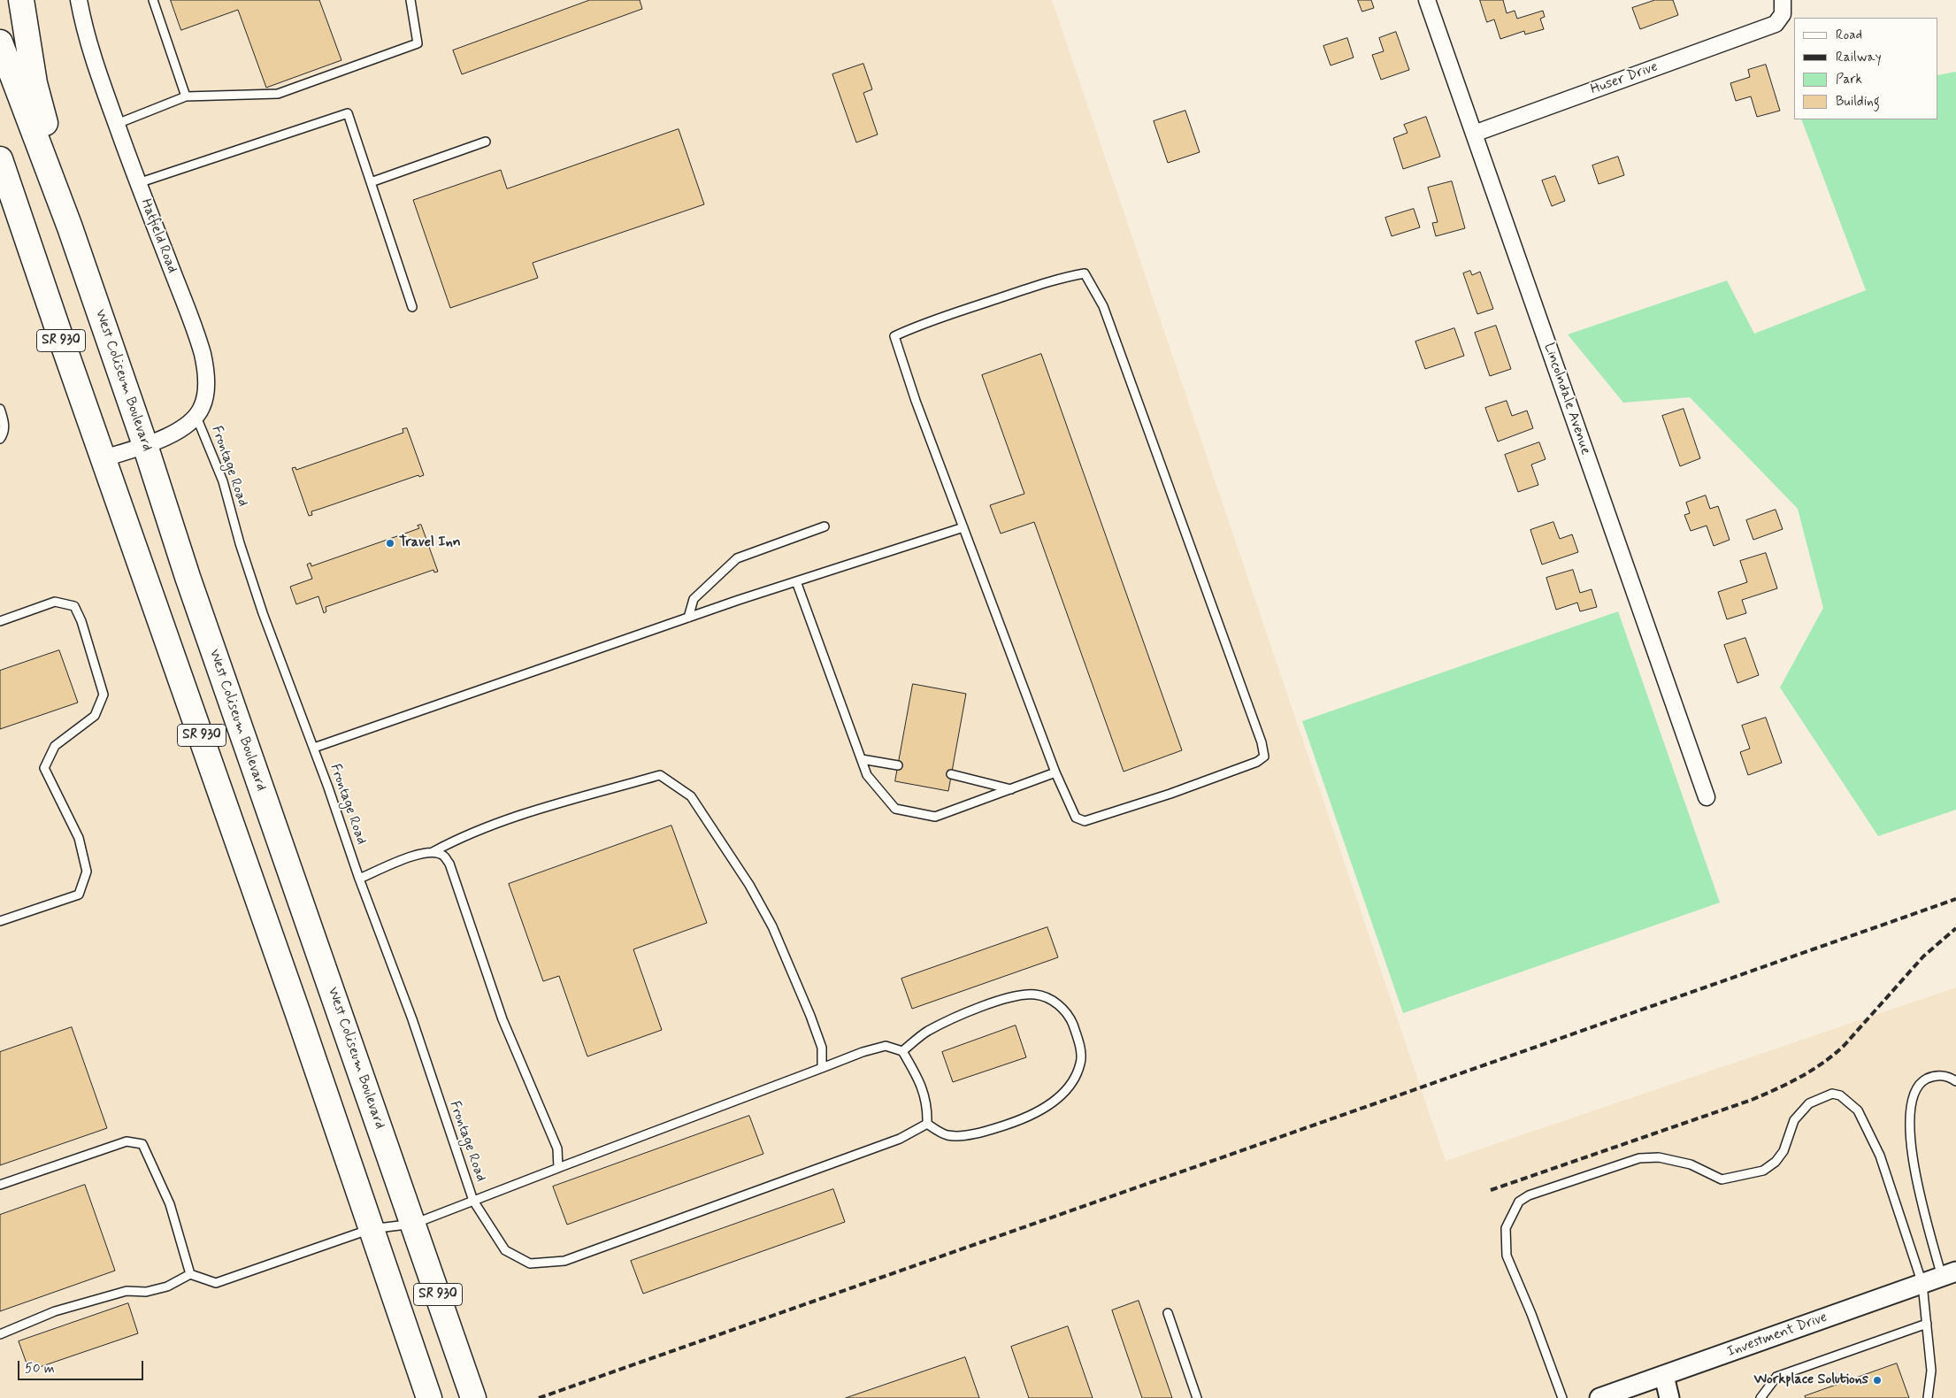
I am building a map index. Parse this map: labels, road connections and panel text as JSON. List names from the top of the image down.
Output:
{
  "streets": {
    "highway": ["SR 930", "West Coliseum Boulevard"],
    "street": [
      "Huser Drive",
      "Hatfield Road",
      "Lincolndale Avenue",
      "Investment Drive"
    ],
    "lane": ["Frontage Road"]
  },
  "crossings": [
    ["Huser Drive", "Lincolndale Avenue"],
    ["Hatfield Road", "Frontage Road"],
    ["SR 930", "West Coliseum Boulevard"]
  ],
  "places": ["Travel Inn", "Workplace Solutions"],
  "legend": [
    "Road",
    "Railway",
    "Park",
    "Building"
  ],
  "scale_bar": "50 m"
}
